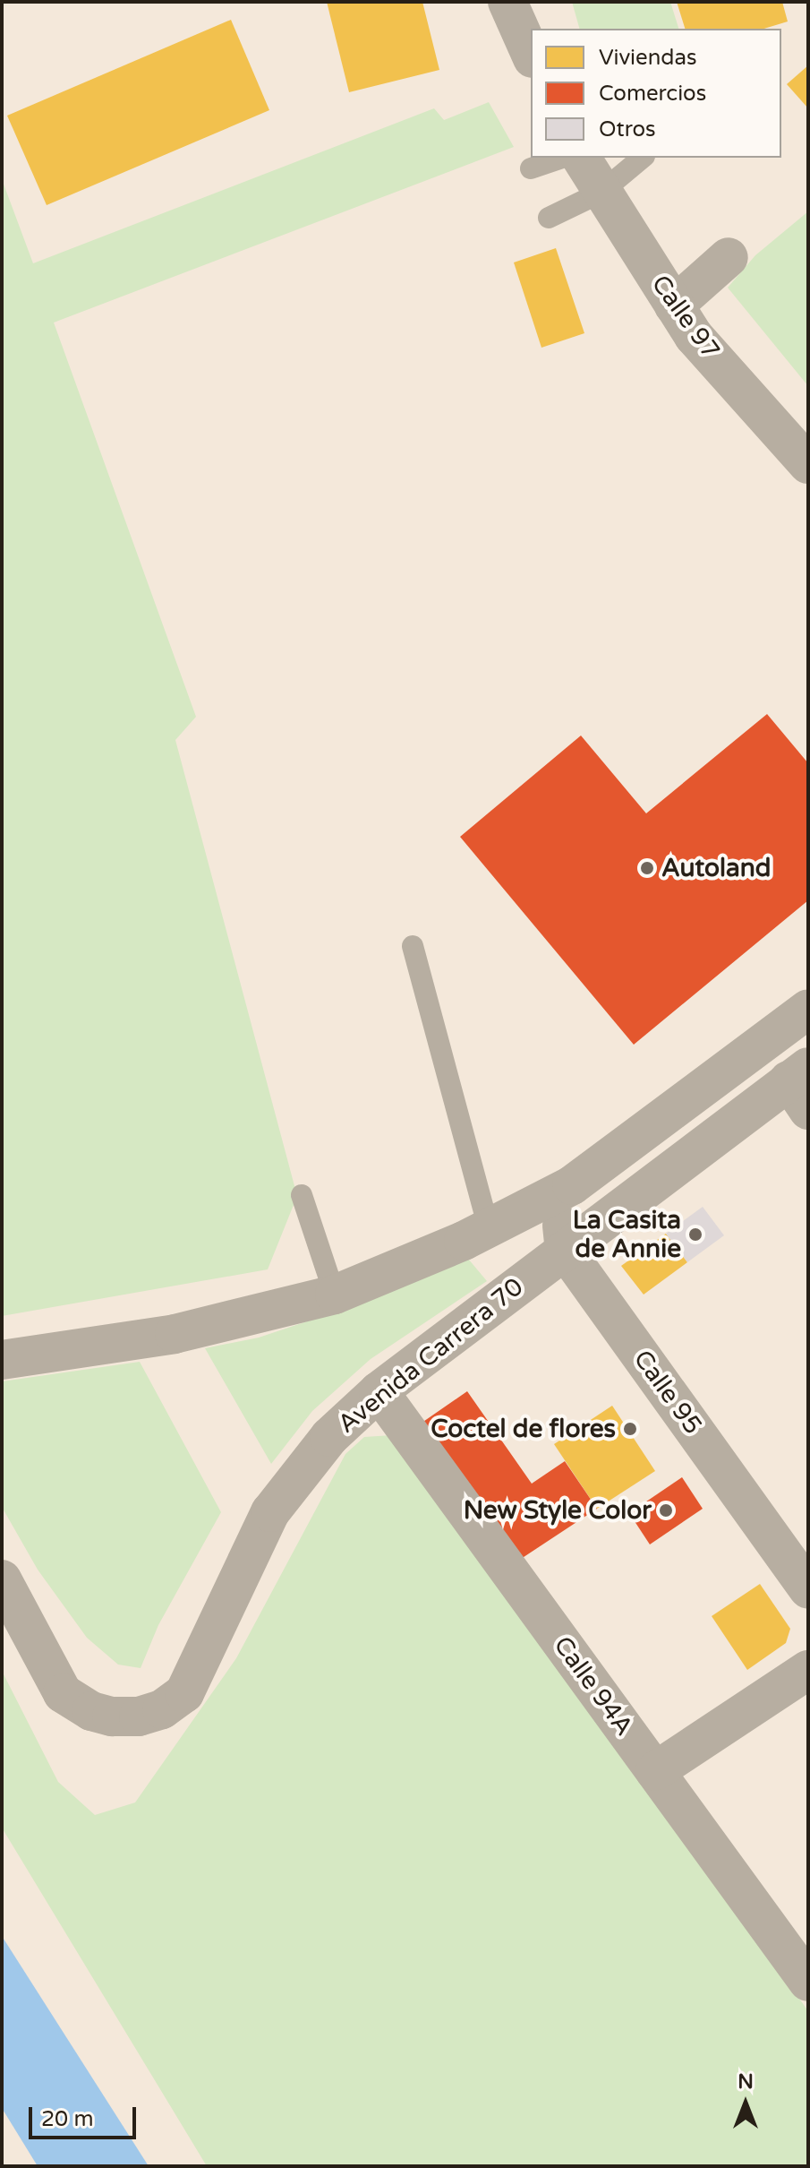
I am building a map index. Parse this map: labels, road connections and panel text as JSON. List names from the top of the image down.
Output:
{
  "streets": {
    "street": [
      "Calle 97",
      "Avenida Carrera 70",
      "Calle 95",
      "Calle 94A"
    ]
  },
  "crossings": [
    ["Avenida Carrera 70", "Calle 95"],
    ["Avenida Carrera 70", "Calle 94A"]
  ],
  "places": [
    "Autoland",
    "La Casita de Annie",
    "Coctel de flores",
    "New Style Color"
  ],
  "legend": ["Viviendas", "Comercios", "Otros"],
  "scale_bar": "20 m",
  "north": "top"
}
